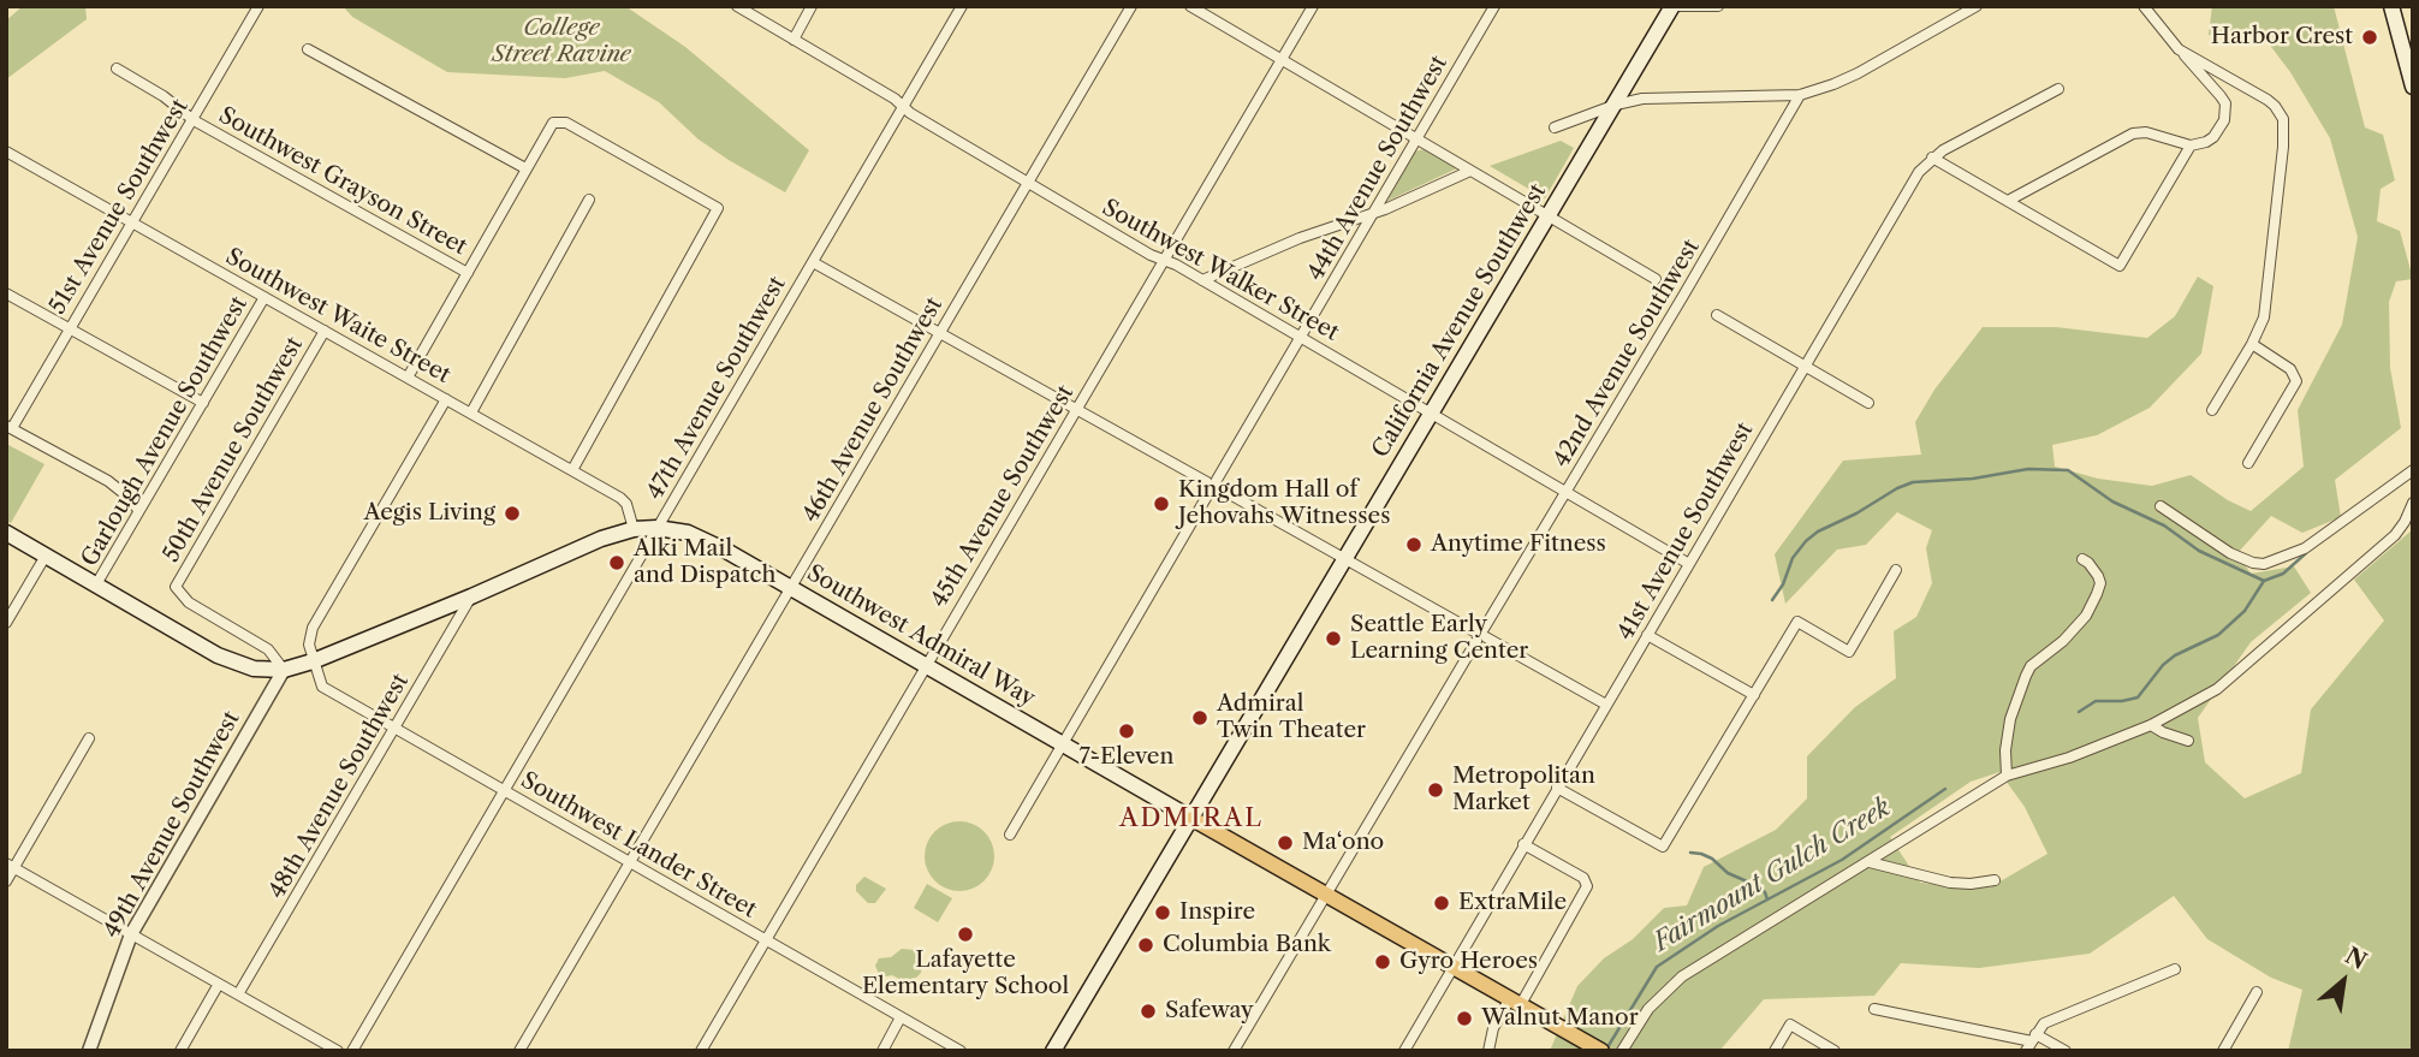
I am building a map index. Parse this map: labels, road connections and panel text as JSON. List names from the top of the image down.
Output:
{
  "streets": {
    "main road": ["California Avenue Southwest", "Southwest Admiral Way"],
    "street": [
      "44th Avenue Southwest",
      "Southwest Grayson Street",
      "51st Avenue Southwest",
      "Southwest Walker Street",
      "Southwest Waite Street",
      "42nd Avenue Southwest",
      "47th Avenue Southwest",
      "46th Avenue Southwest",
      "Garlough Avenue Southwest",
      "50th Avenue Southwest",
      "45th Avenue Southwest",
      "41st Avenue Southwest",
      "48th Avenue Southwest",
      "49th Avenue Southwest",
      "Southwest Lander Street"
    ]
  },
  "crossings": [
    ["44th Avenue Southwest", "Southwest Walker Street"],
    ["44th Avenue Southwest", "Southwest Admiral Way"],
    ["Southwest Grayson Street", "51st Avenue Southwest"],
    ["51st Avenue Southwest", "Southwest Waite Street"],
    ["Southwest Walker Street", "California Avenue Southwest"],
    ["Southwest Walker Street", "42nd Avenue Southwest"],
    ["Southwest Walker Street", "47th Avenue Southwest"],
    ["Southwest Walker Street", "46th Avenue Southwest"],
    ["Southwest Walker Street", "45th Avenue Southwest"],
    ["Southwest Walker Street", "41st Avenue Southwest"],
    ["Southwest Waite Street", "Garlough Avenue Southwest"],
    ["Southwest Waite Street", "50th Avenue Southwest"],
    ["Southwest Waite Street", "Southwest Admiral Way"],
    ["California Avenue Southwest", "Southwest Admiral Way"],
    ["42nd Avenue Southwest", "Southwest Admiral Way"],
    ["47th Avenue Southwest", "Southwest Admiral Way"],
    ["47th Avenue Southwest", "Southwest Lander Street"],
    ["46th Avenue Southwest", "Southwest Admiral Way"],
    ["46th Avenue Southwest", "Southwest Lander Street"],
    ["Garlough Avenue Southwest", "Southwest Admiral Way"],
    ["50th Avenue Southwest", "Southwest Admiral Way"],
    ["50th Avenue Southwest", "49th Avenue Southwest"],
    ["45th Avenue Southwest", "Southwest Admiral Way"],
    ["45th Avenue Southwest", "Southwest Lander Street"],
    ["41st Avenue Southwest", "Southwest Admiral Way"],
    ["Southwest Admiral Way", "48th Avenue Southwest"],
    ["Southwest Admiral Way", "49th Avenue Southwest"],
    ["Southwest Admiral Way", "Southwest Lander Street"],
    ["48th Avenue Southwest", "Southwest Lander Street"]
  ],
  "districts": ["ADMIRAL"],
  "water": ["Fairmount Gulch Creek"],
  "parks": ["College Street Ravine"],
  "places": [
    "Harbor Crest",
    "Kingdom Hall of Jehovahs Witnesses",
    "Aegis Living",
    "Anytime Fitness",
    "Alki Mail and Dispatch",
    "Seattle Early Learning Center",
    "Admiral Twin Theater",
    "7-Eleven",
    "Metropolitan Market",
    "Ma‘ono",
    "ExtraMile",
    "Inspire",
    "Lafayette Elementary School",
    "Columbia Bank",
    "Gyro Heroes",
    "Safeway",
    "Walnut Manor"
  ],
  "north": "top right"
}
